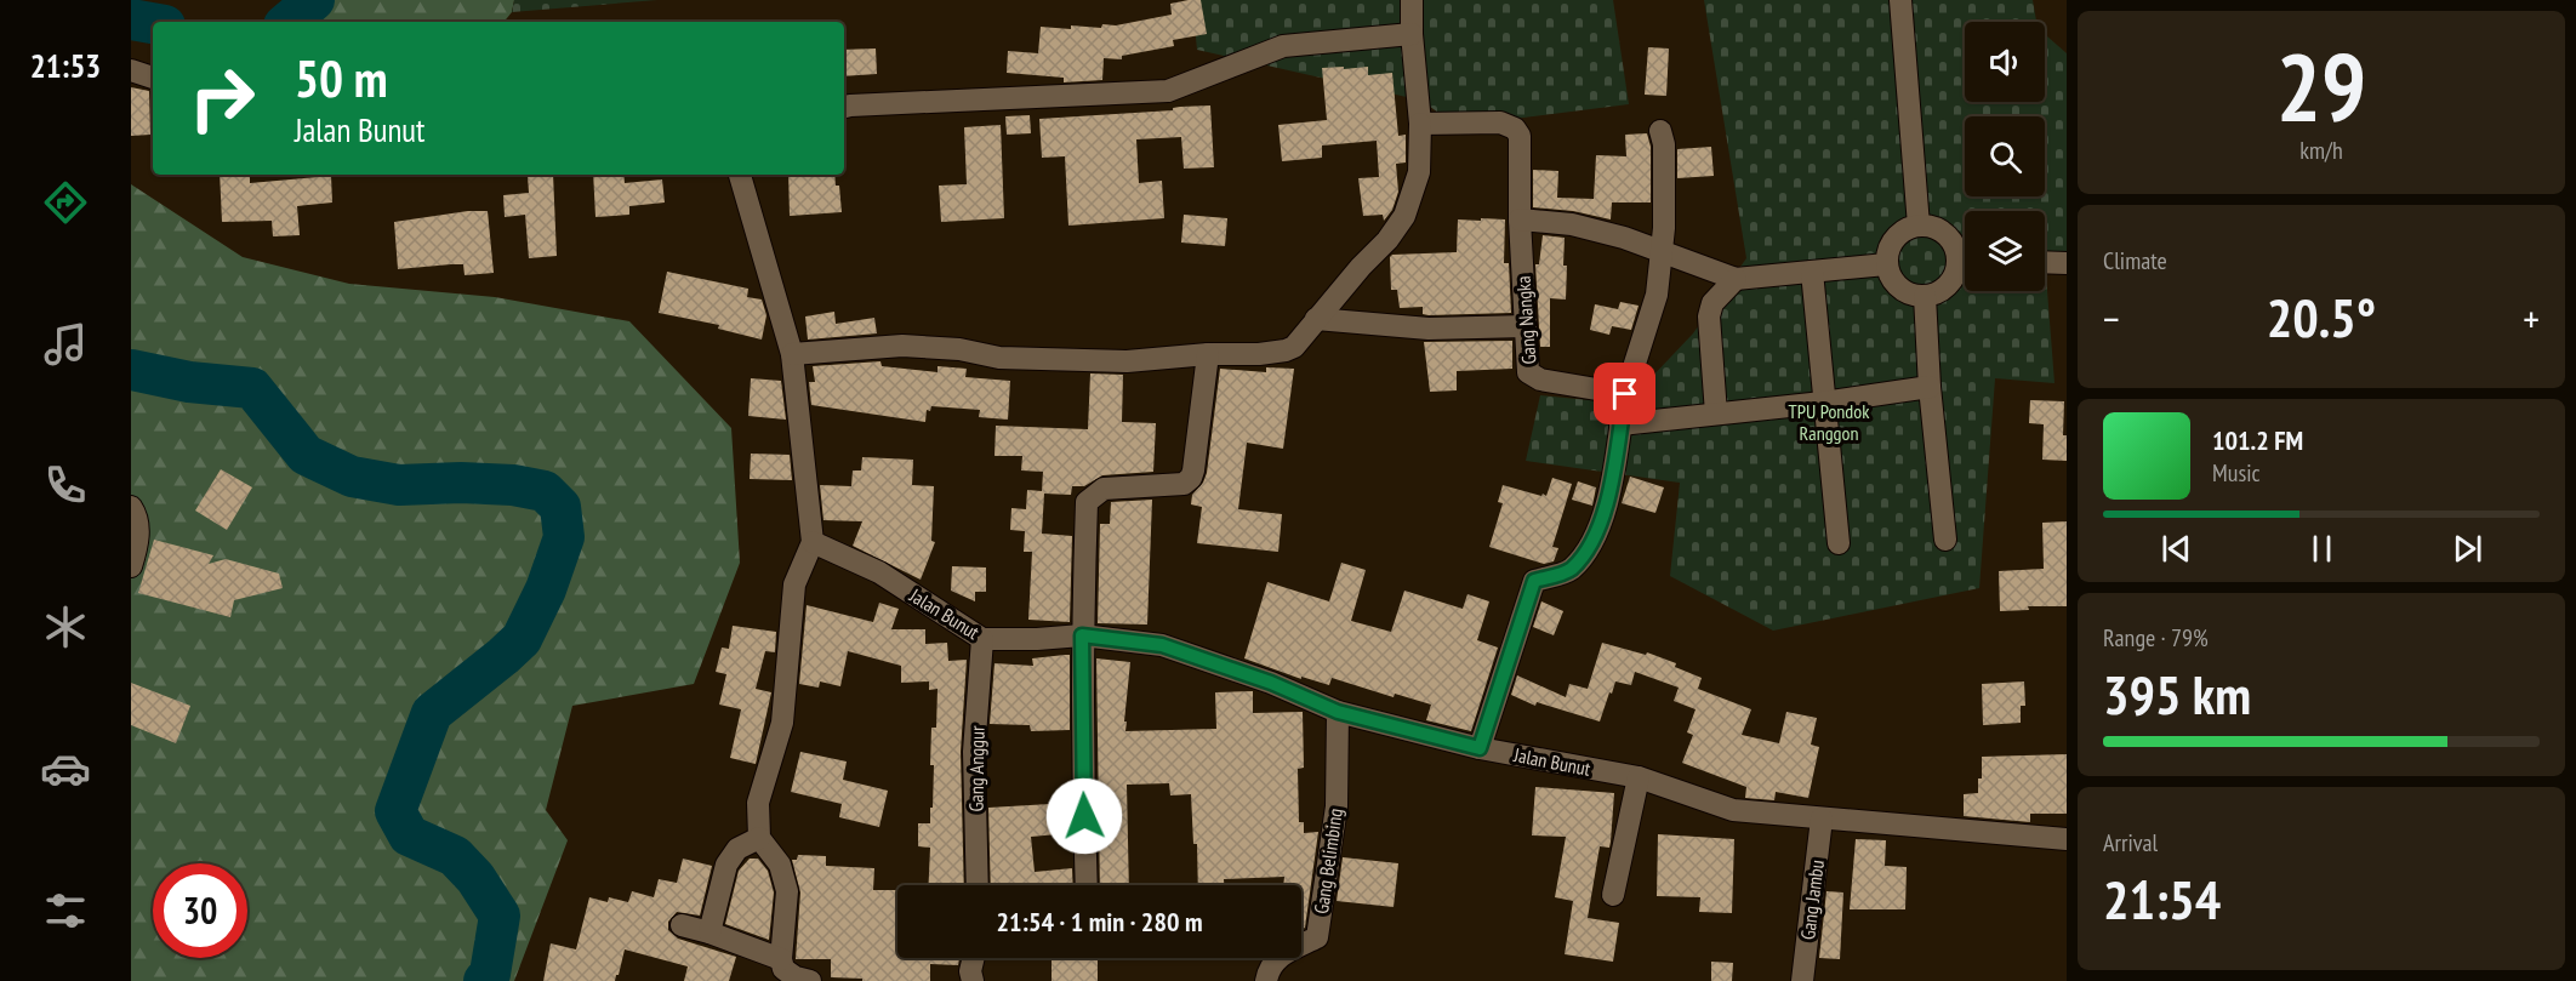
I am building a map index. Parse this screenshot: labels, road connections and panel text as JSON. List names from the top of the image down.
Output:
{
  "streets": {
    "street": [
      "Gang Nangka",
      "Jalan Bunut",
      "Gang Anggur",
      "Gang Belimbing",
      "Gang Jambu"
    ]
  },
  "crossings": [
    ["Jalan Bunut", "Gang Anggur"],
    ["Jalan Bunut", "Gang Belimbing"],
    ["Jalan Bunut", "Gang Jambu"]
  ],
  "parks": ["TPU Pondok Ranggon"],
  "page": {
    "tabs": "21:53",
    "tile": [
      ["29", "km/h"],
      "Climate",
      ["Range · 79%", "395 km"],
      ["Arrival", "21:54"]
    ],
    "turn": ["50 m", "Jalan Bunut"],
    "heat": ["−", "20.5°", "+"],
    "song": ["101.2 FM", "Music"],
    "limit": "30",
    "trip": "21:54 · 1 min · 280 m"
  }
}
